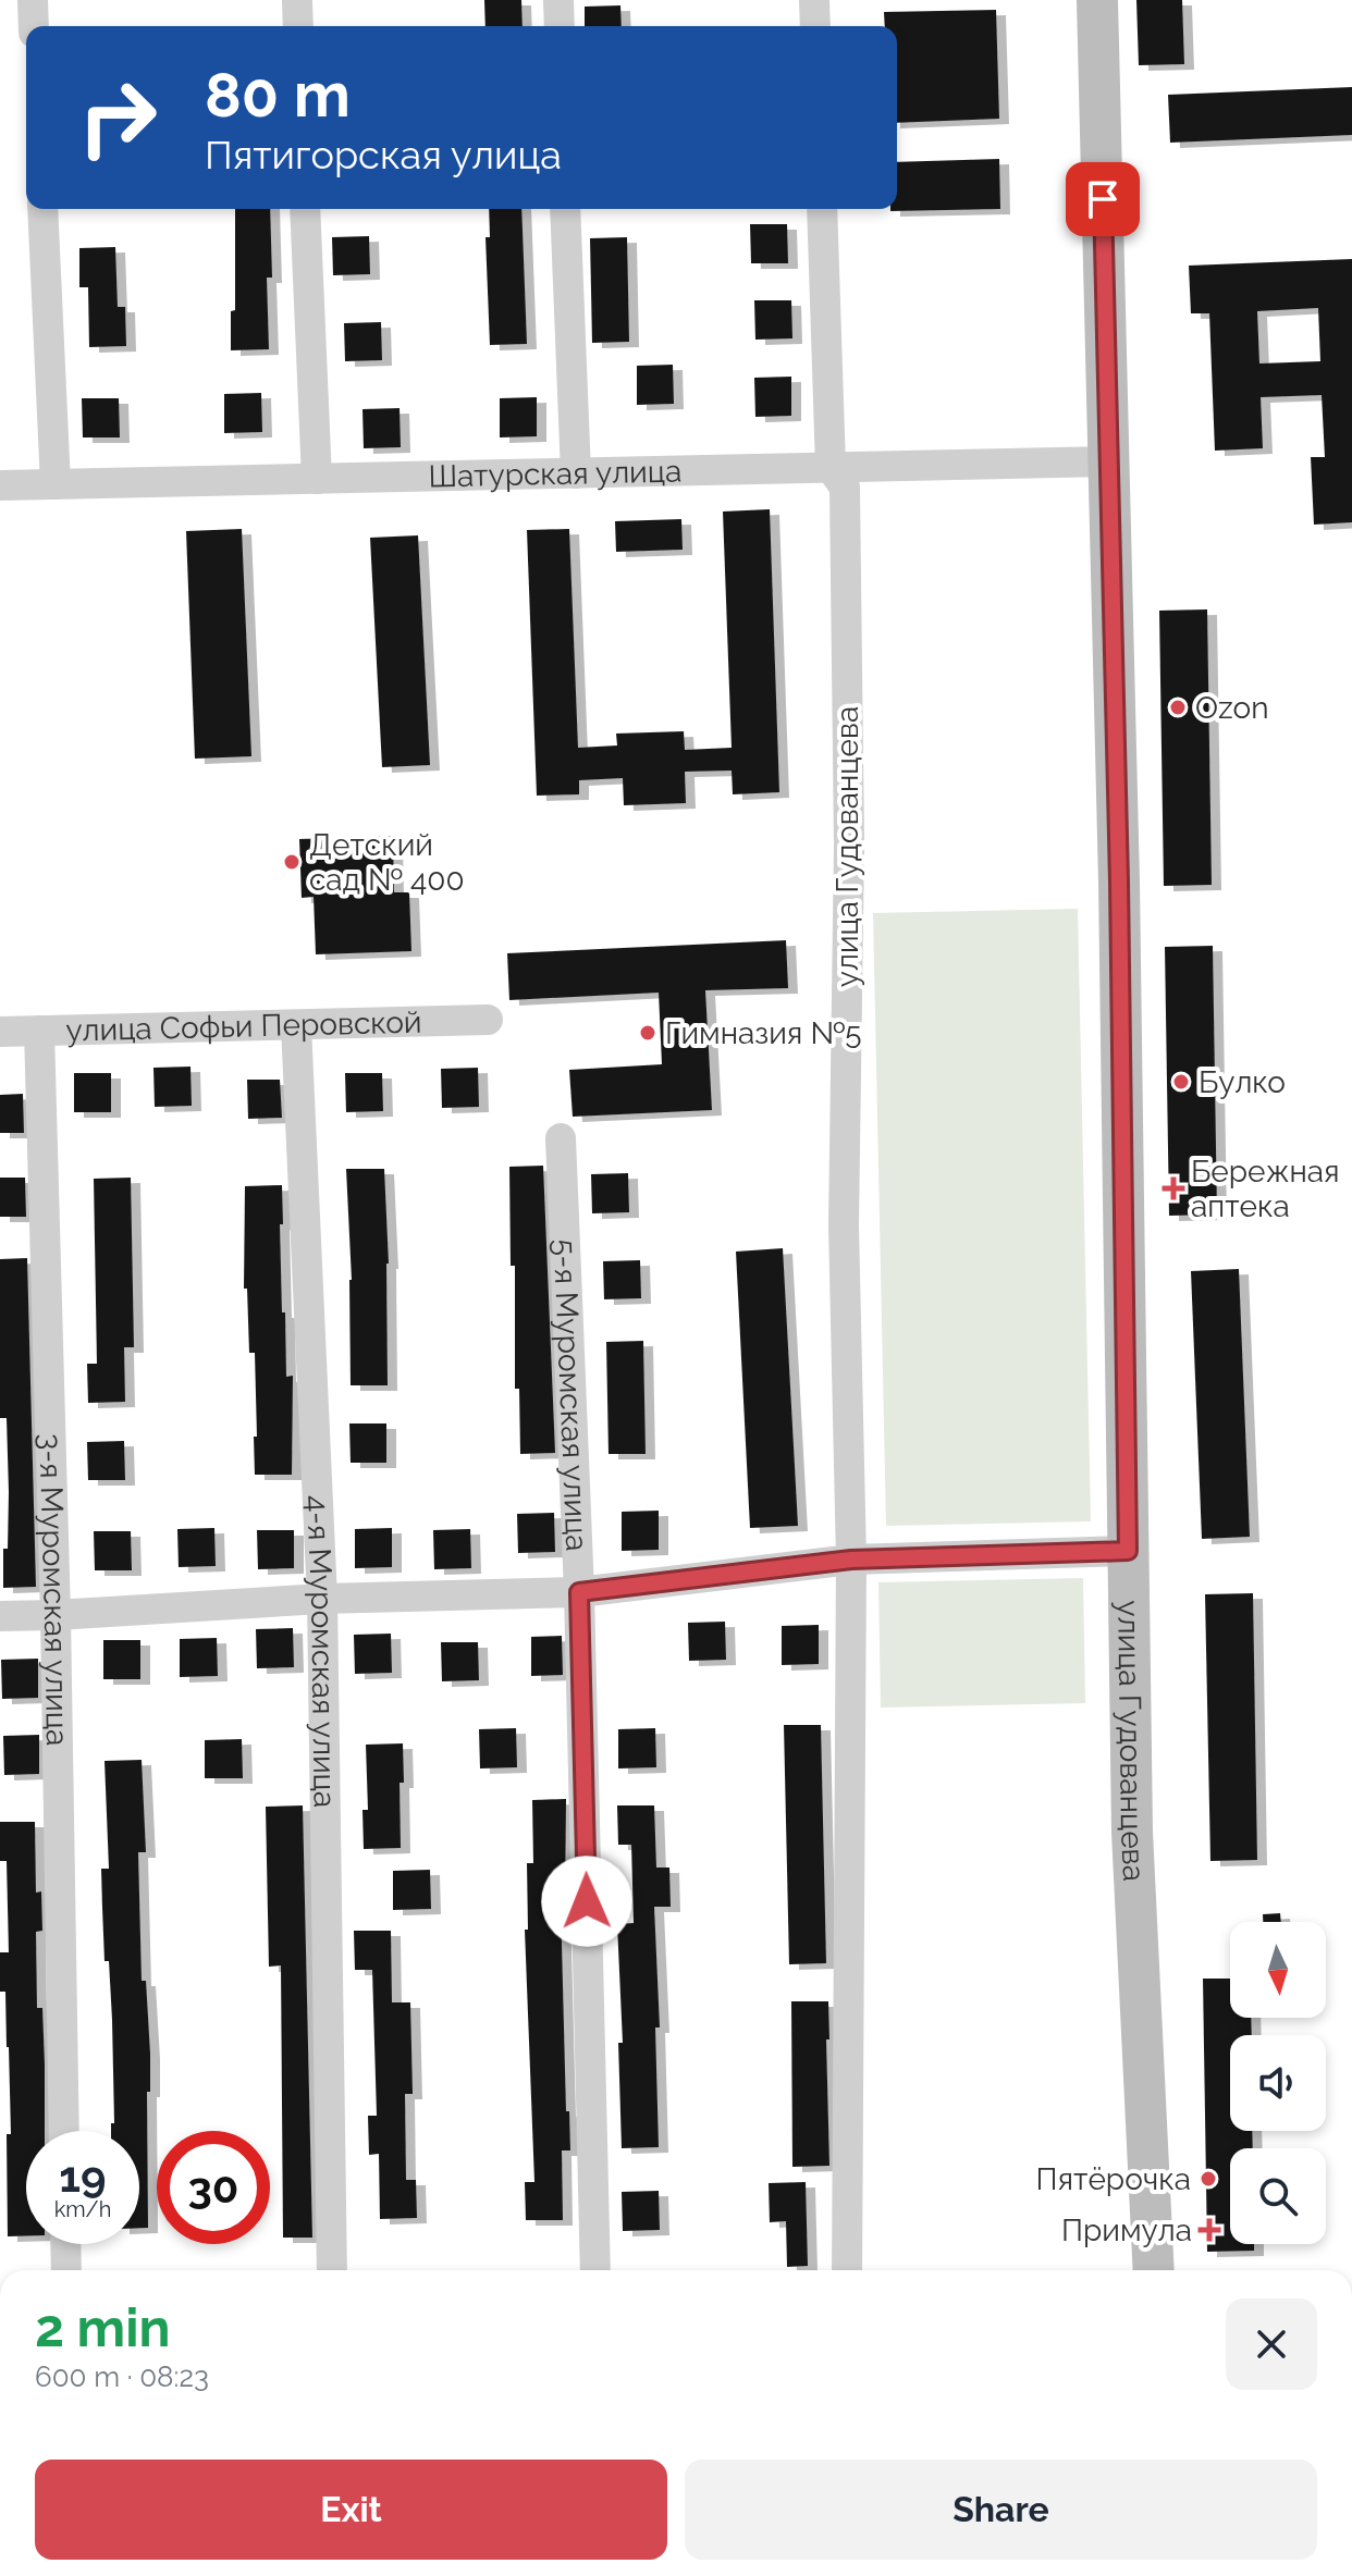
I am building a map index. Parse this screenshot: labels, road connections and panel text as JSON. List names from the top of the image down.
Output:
{
  "streets": {
    "street": [
      "Шатурская улица",
      "улица Гудованцева",
      "улица Софьи Перовской",
      "5-я Муромская улица",
      "3-я Муромская улица",
      "4-я Муромская улица"
    ]
  },
  "crossings": [
    ["Шатурская улица", "улица Гудованцева"],
    ["улица Софьи Перовской", "3-я Муромская улица"],
    ["улица Софьи Перовской", "4-я Муромская улица"]
  ],
  "places": {
    "other": [
      "Ozon",
      "Детский сад № 400",
      "Гимназия №5",
      "Булко",
      "Пятёрочка"
    ],
    "health": ["Бережная аптека", "Примула"]
  },
  "north": "bottom",
  "page": {
    "turn": ["80 m", "Пятигорская улица"],
    "speed": "19 km/h",
    "limit": "30",
    "heading": ["2 min", "600 m · 08:23"],
    "buttons": ["Exit", "Share"]
  }
}
